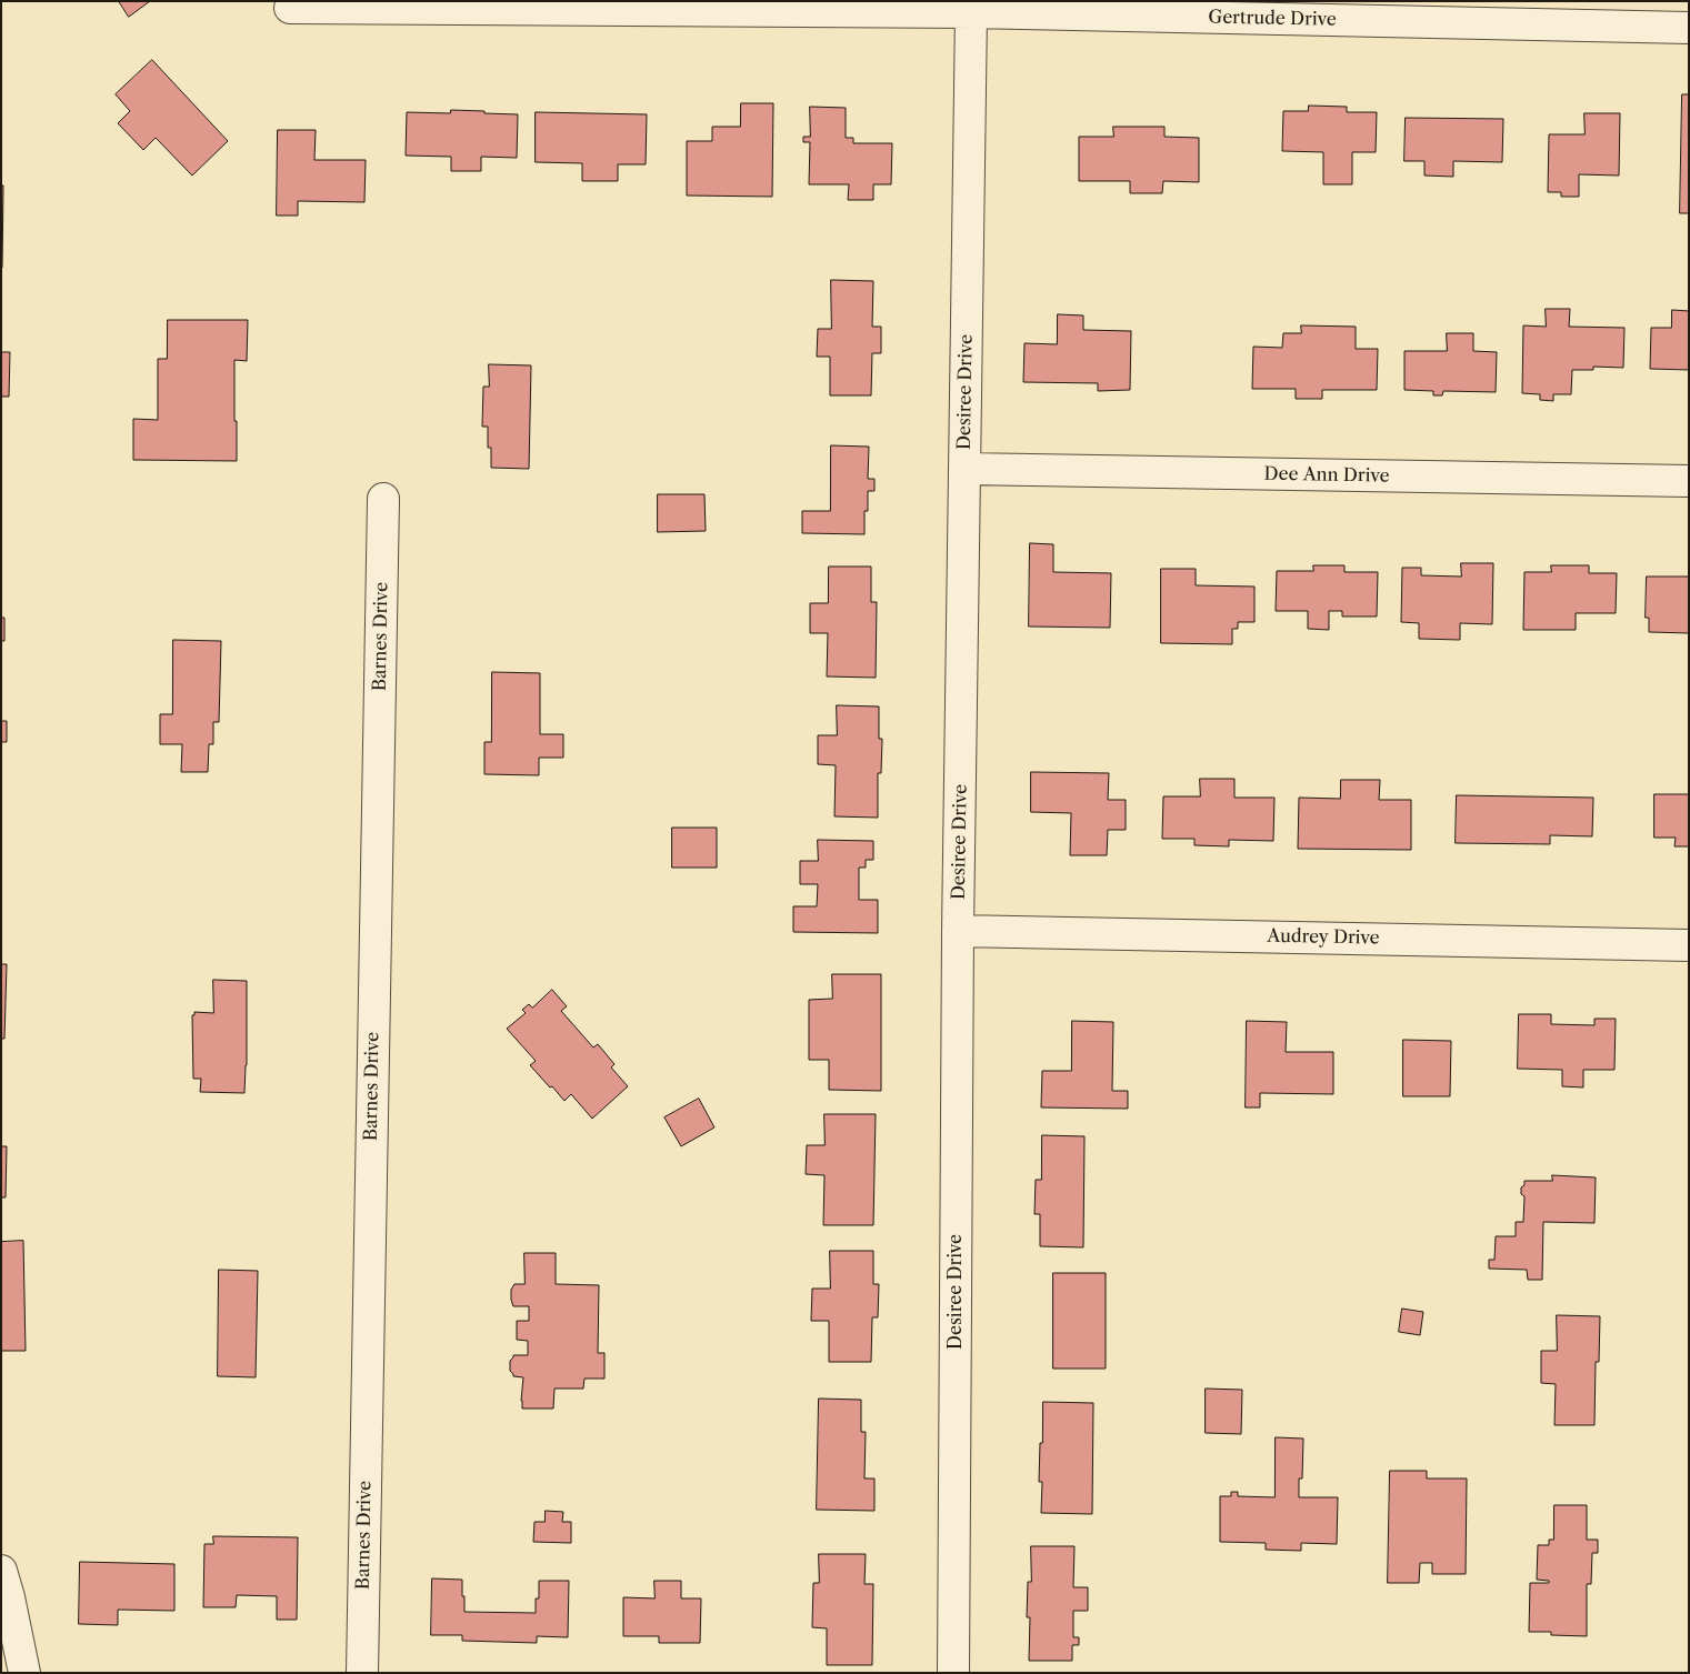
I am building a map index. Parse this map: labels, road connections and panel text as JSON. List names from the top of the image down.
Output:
{
  "streets": {
    "street": [
      "Gertrude Drive",
      "Desiree Drive",
      "Dee Ann Drive",
      "Barnes Drive",
      "Audrey Drive"
    ]
  },
  "crossings": [
    ["Gertrude Drive", "Desiree Drive"],
    ["Desiree Drive", "Dee Ann Drive"],
    ["Desiree Drive", "Audrey Drive"]
  ]
}
